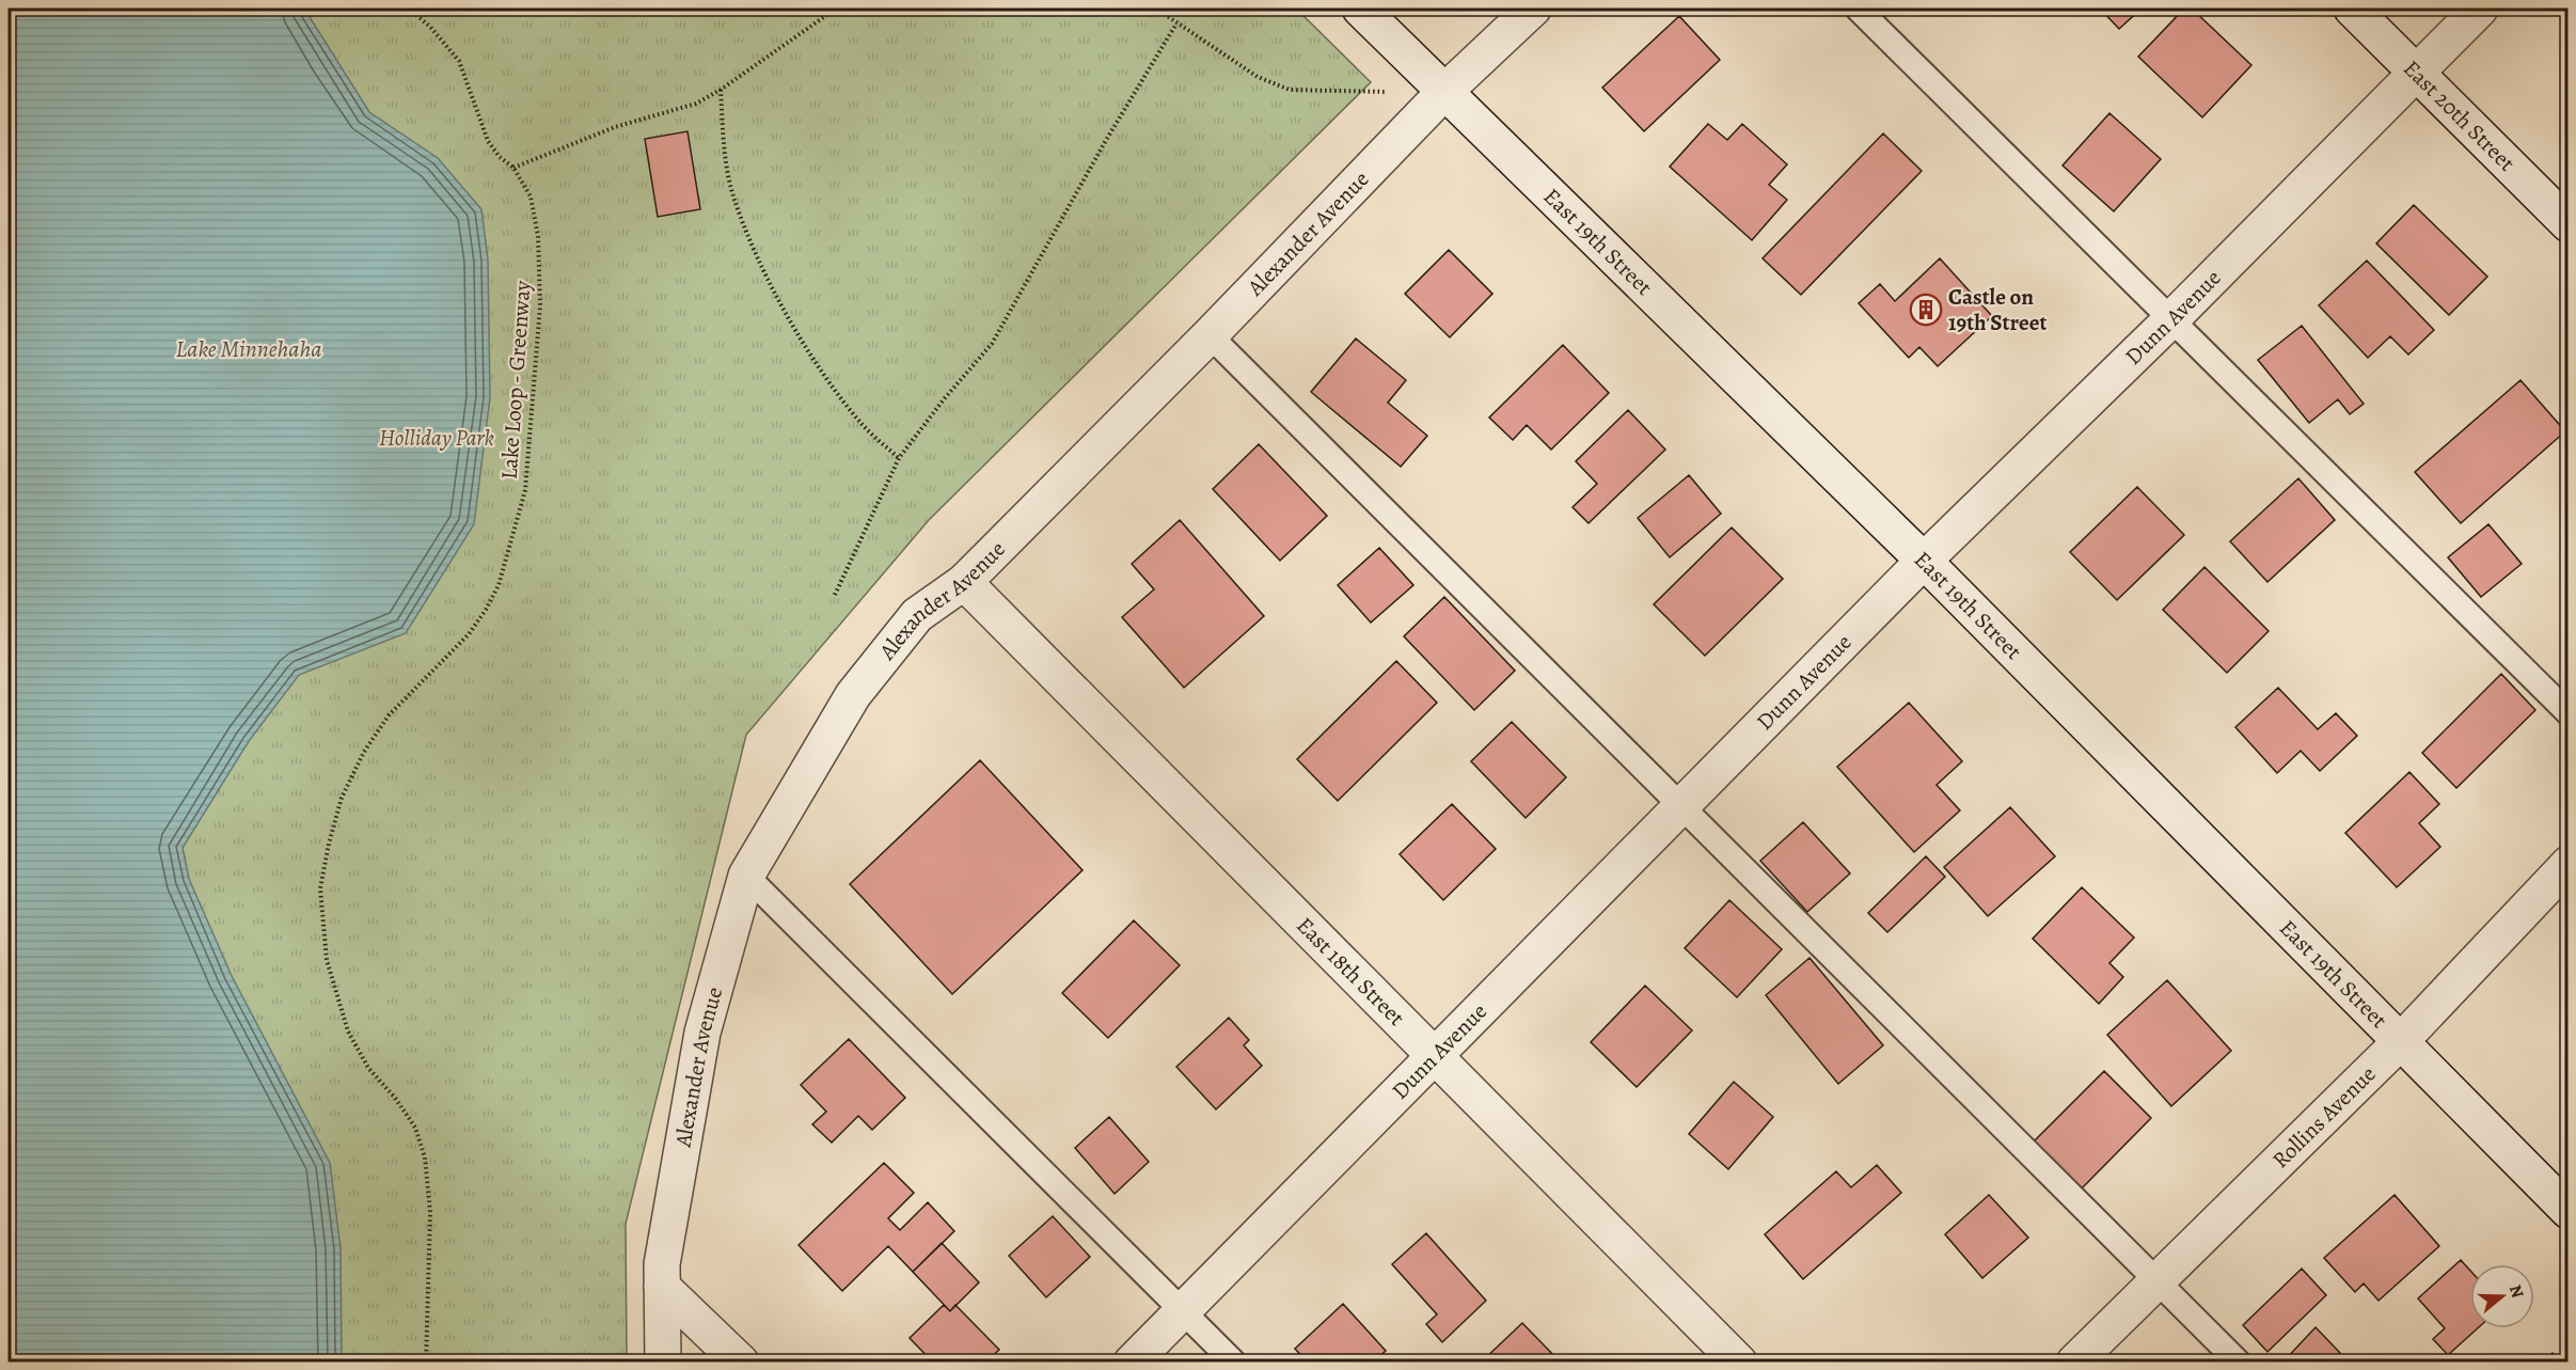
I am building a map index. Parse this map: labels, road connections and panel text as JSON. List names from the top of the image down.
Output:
{
  "streets": {
    "street": [
      "East 20th Street",
      "Alexander Avenue",
      "East 19th Street",
      "Dunn Avenue",
      "East 18th Street",
      "Rollins Avenue"
    ],
    "path": ["Lake Loop - Greenway"]
  },
  "crossings": [
    ["East 20th Street", "Dunn Avenue"],
    ["Alexander Avenue", "East 19th Street"],
    ["Alexander Avenue", "East 18th Street"],
    ["East 19th Street", "Dunn Avenue"],
    ["East 19th Street", "Rollins Avenue"],
    ["Dunn Avenue", "East 18th Street"]
  ],
  "water": ["Lake Minnehaha"],
  "parks": ["Holliday Park"],
  "places": {
    "building": ["Castle on 19th Street"]
  },
  "north": "right"
}
